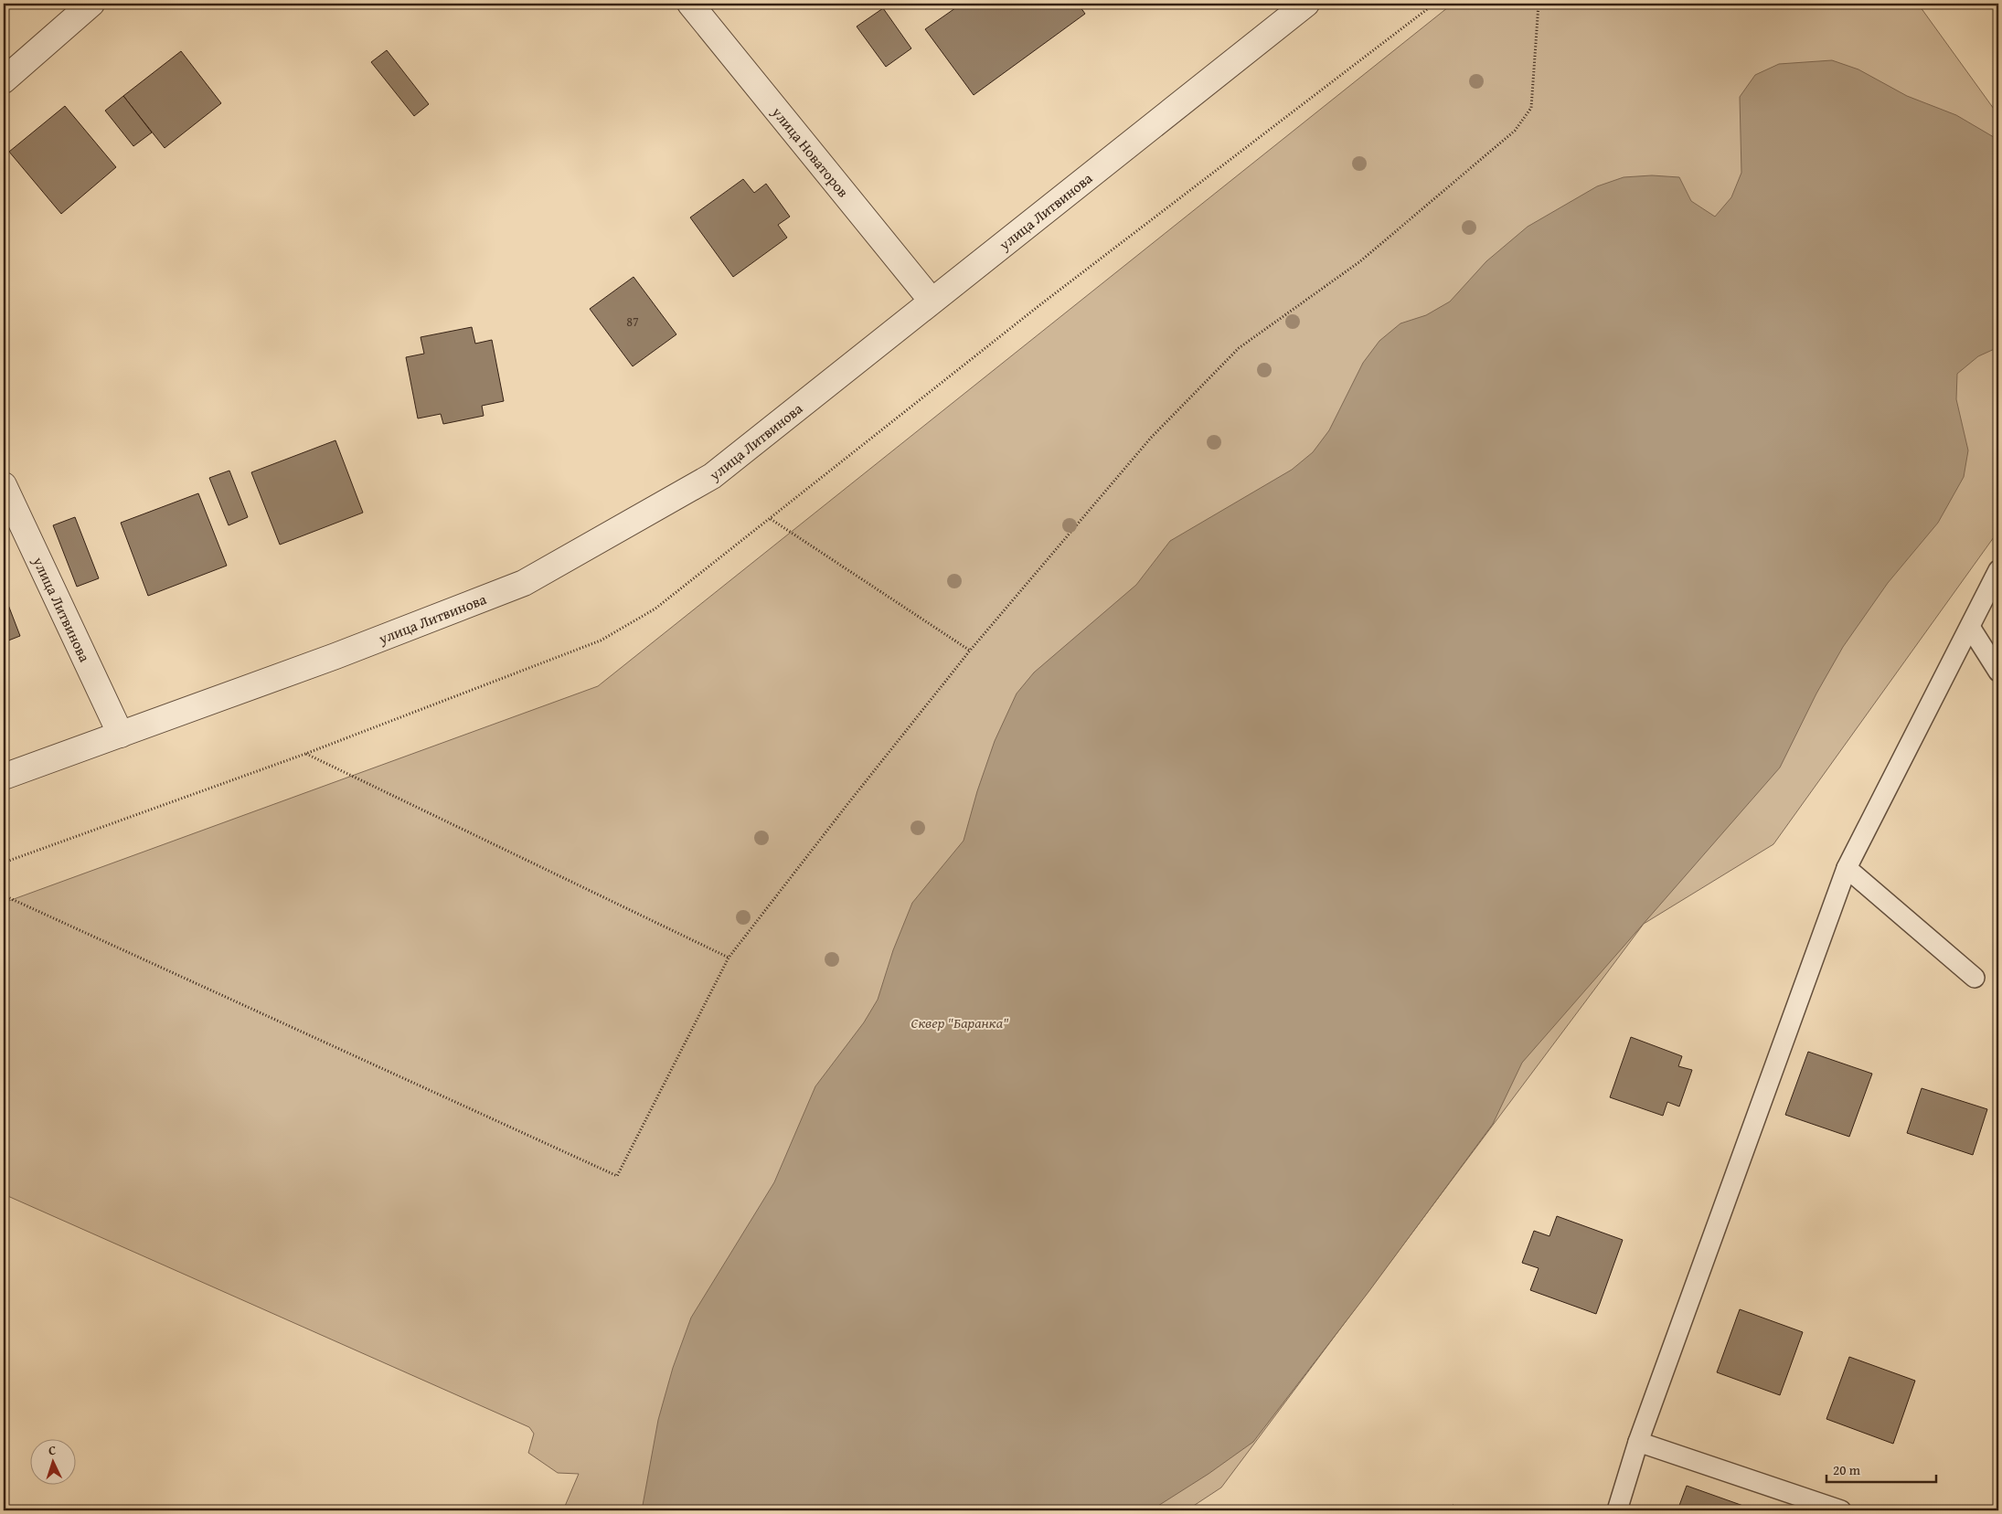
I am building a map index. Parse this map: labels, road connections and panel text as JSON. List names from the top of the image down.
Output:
{
  "streets": {
    "street": ["улица Новаторов", "улица Литвинова"]
  },
  "crossings": [
    ["улица Новаторов", "улица Литвинова"]
  ],
  "parks": ["Сквер \"Баранка\""],
  "house_numbers": ["87"],
  "scale_bar": "20 m",
  "north": "top"
}
